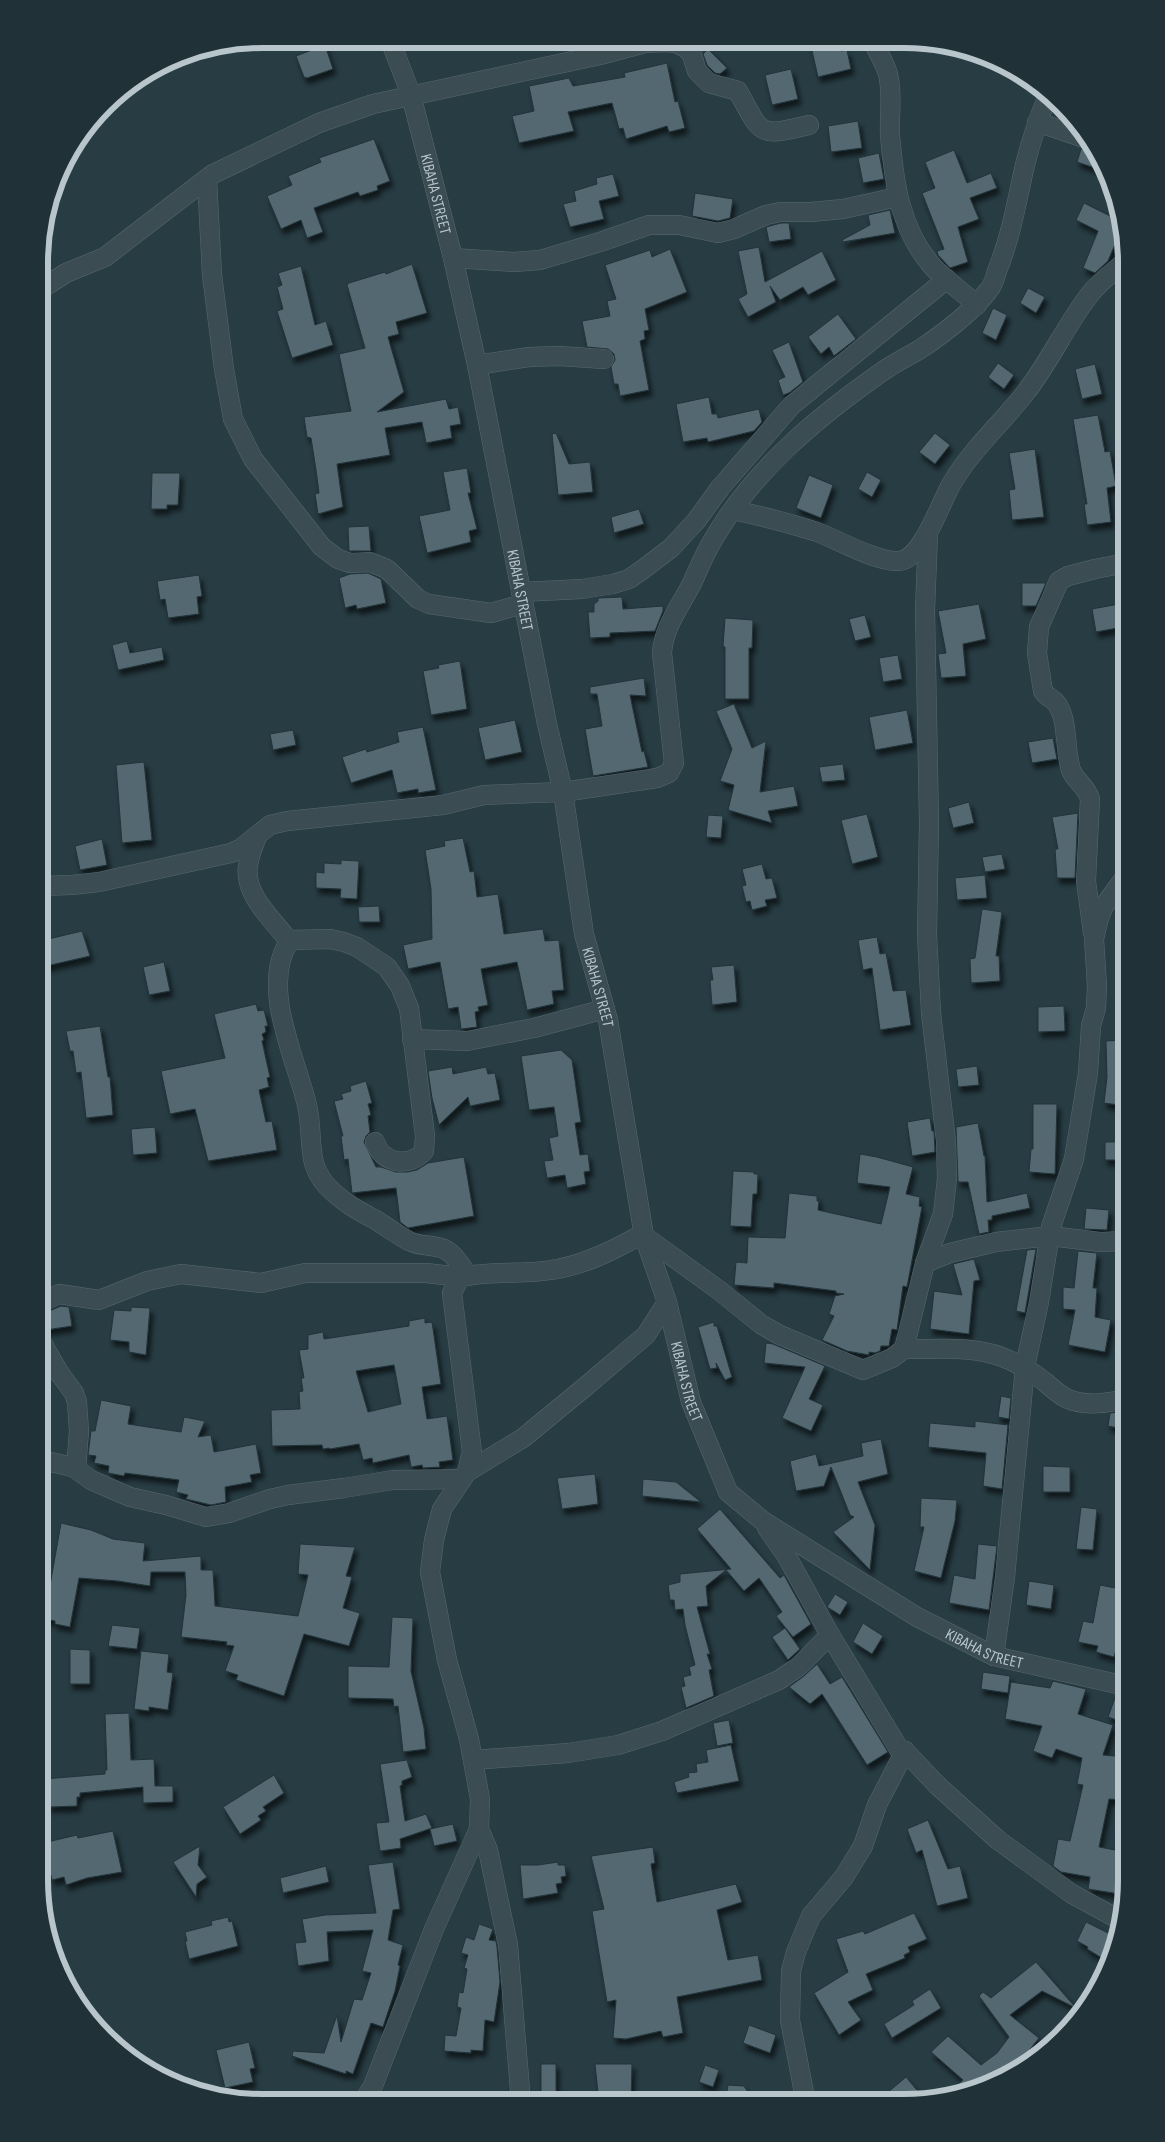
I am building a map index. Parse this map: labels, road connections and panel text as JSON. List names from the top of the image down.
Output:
{
  "streets": {
    "street": ["KIBAHA STREET"]
  }
}
